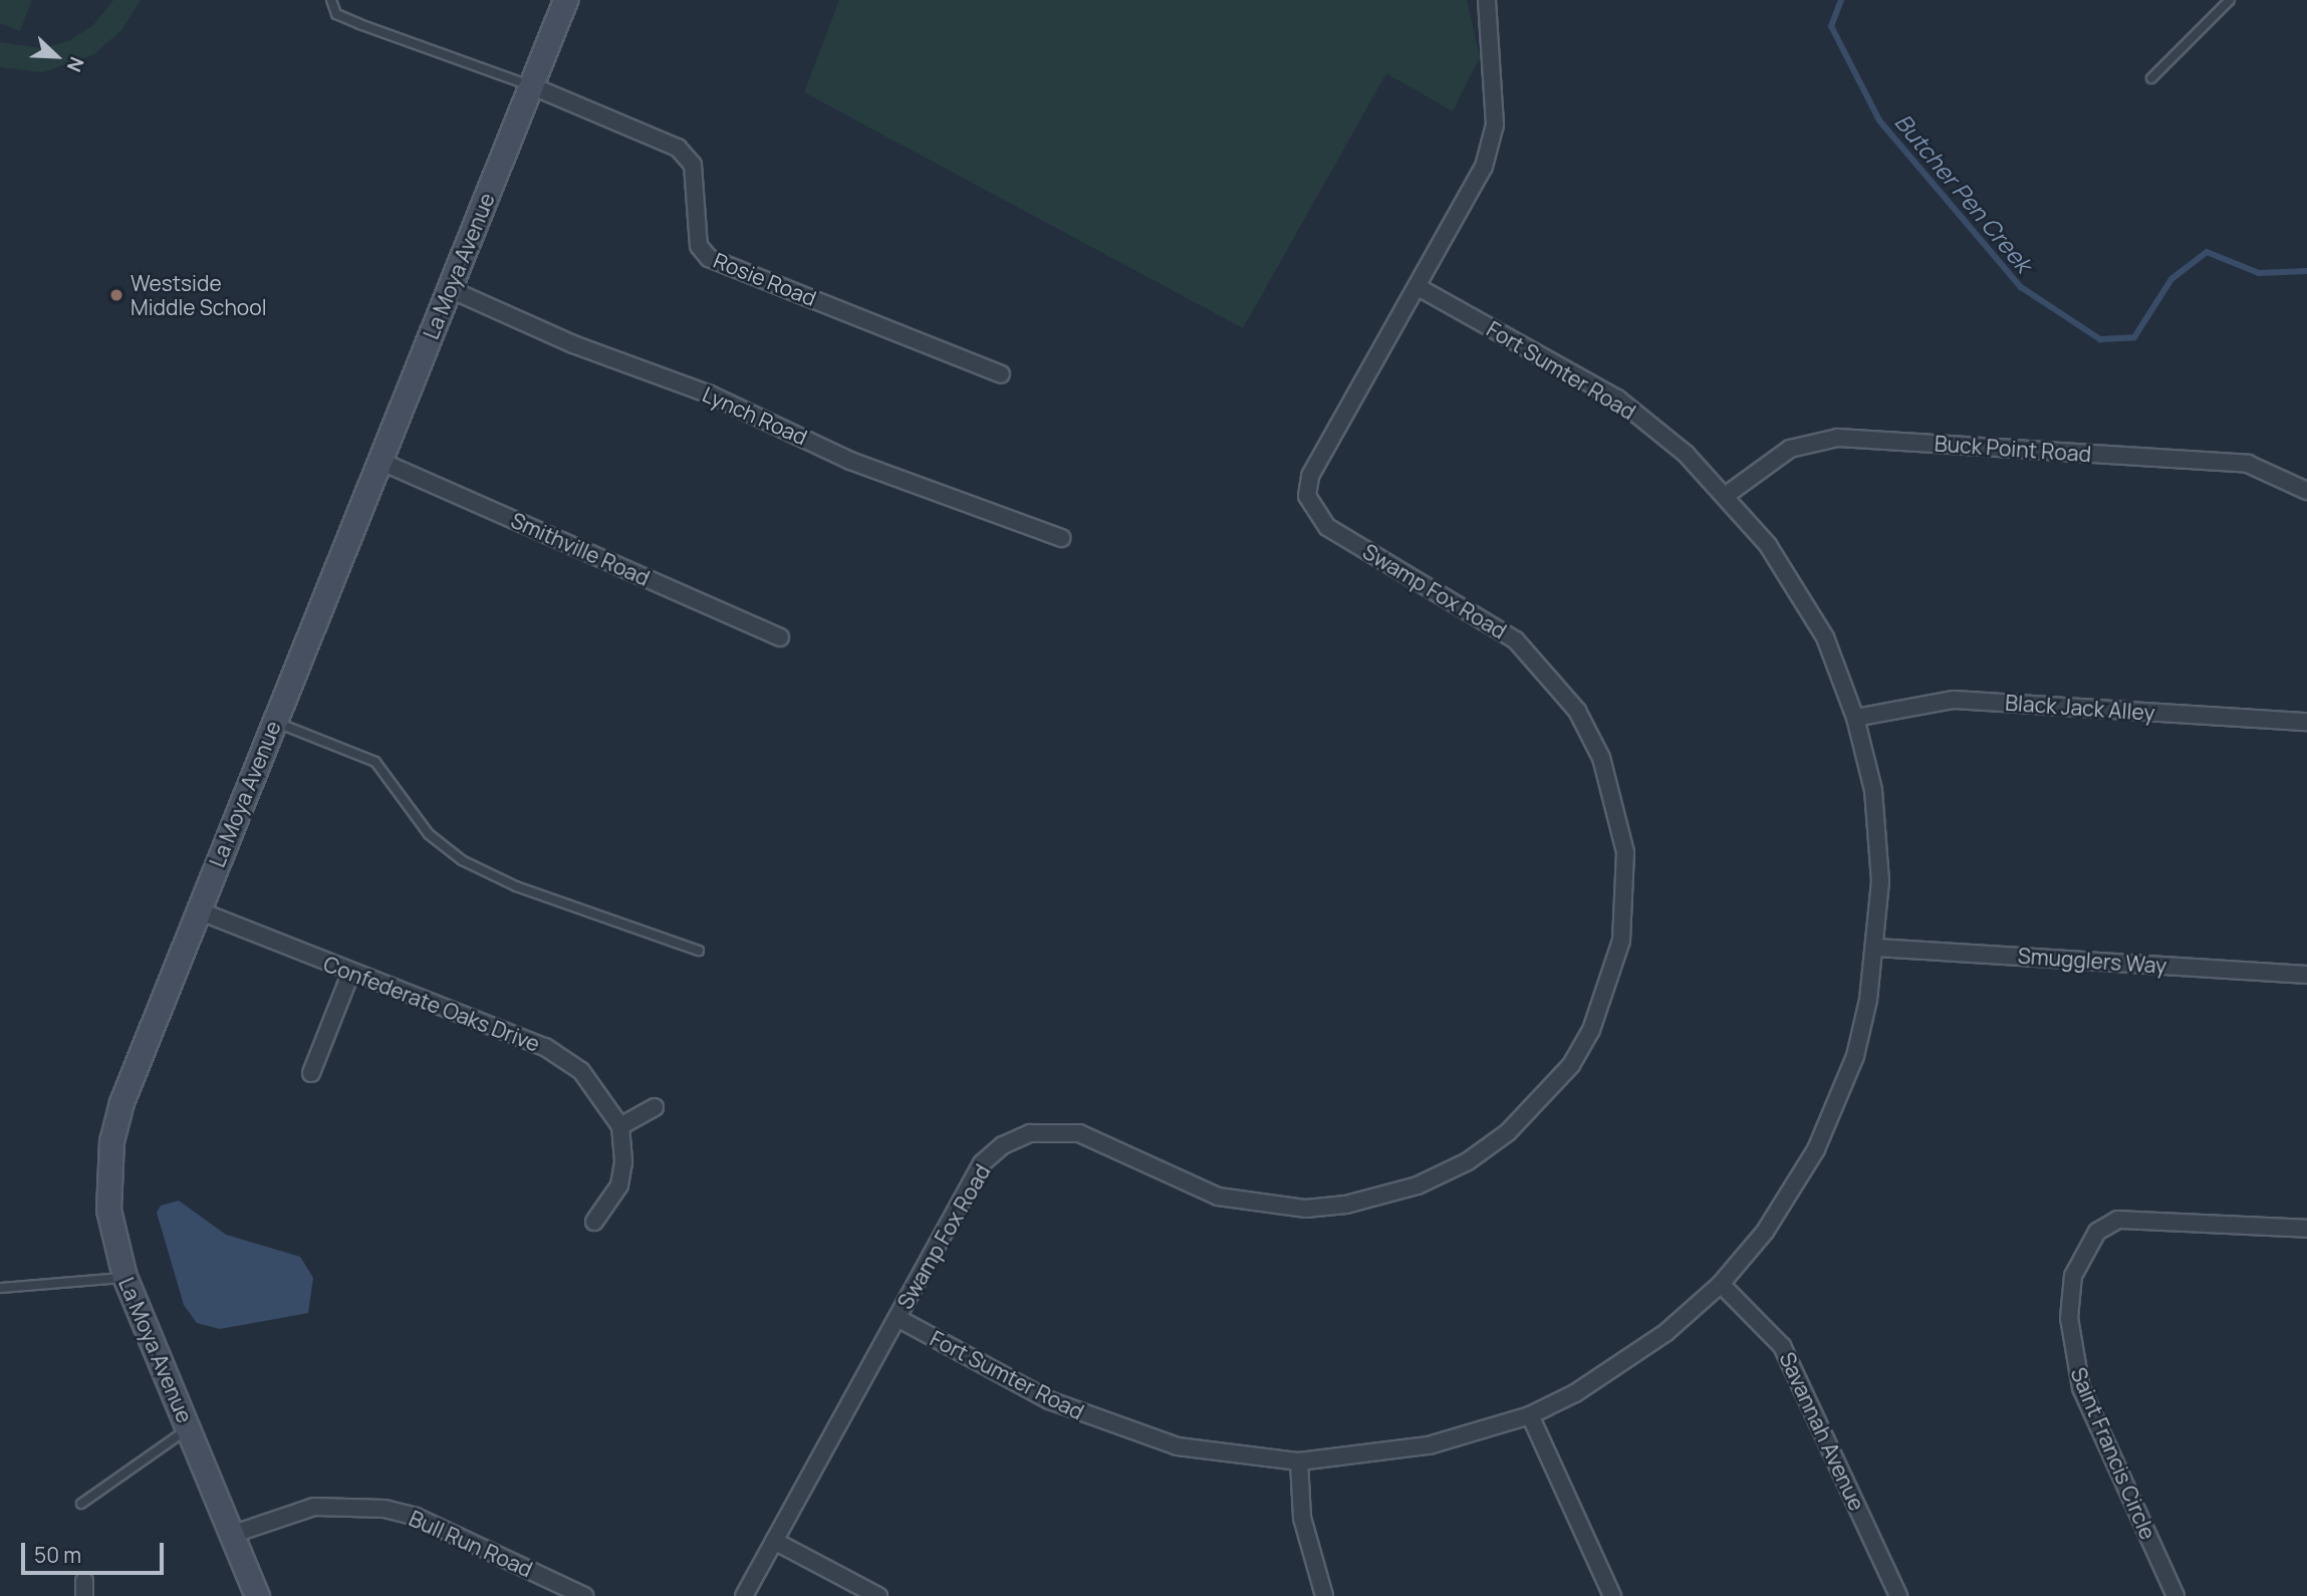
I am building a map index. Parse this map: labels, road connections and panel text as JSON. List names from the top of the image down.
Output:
{
  "streets": {
    "street": [
      "La Moya Avenue",
      "Rosie Road",
      "Fort Sumter Road",
      "Lynch Road",
      "Buck Point Road",
      "Smithville Road",
      "Swamp Fox Road",
      "Black Jack Alley",
      "Smugglers Way",
      "Confederate Oaks Drive",
      "Savannah Avenue",
      "Saint Francis Circle",
      "Bull Run Road"
    ]
  },
  "crossings": [
    ["La Moya Avenue", "Rosie Road"],
    ["La Moya Avenue", "Lynch Road"],
    ["La Moya Avenue", "Smithville Road"],
    ["La Moya Avenue", "Confederate Oaks Drive"],
    ["La Moya Avenue", "Bull Run Road"],
    ["Fort Sumter Road", "Buck Point Road"],
    ["Fort Sumter Road", "Swamp Fox Road"],
    ["Fort Sumter Road", "Black Jack Alley"],
    ["Fort Sumter Road", "Smugglers Way"],
    ["Fort Sumter Road", "Savannah Avenue"]
  ],
  "water": ["Butcher Pen Creek"],
  "places": ["Westside Middle School"],
  "scale_bar": "50 m",
  "north": "bottom right"
}
